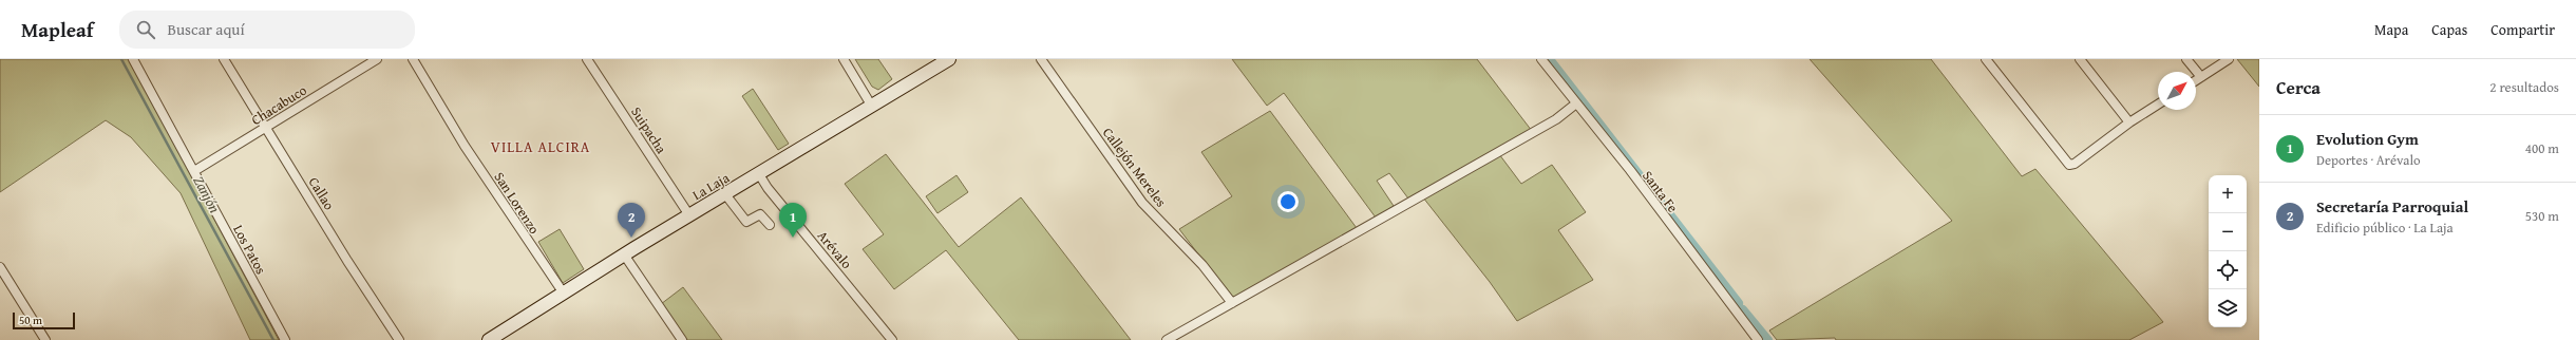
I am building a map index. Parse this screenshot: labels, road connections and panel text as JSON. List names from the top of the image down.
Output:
{
  "streets": {
    "main road": ["La Laja"],
    "street": [
      "Chacabuco",
      "Suipacha",
      "Callejón Mereles",
      "Santa Fe",
      "Callao",
      "San Lorenzo",
      "Los Patos",
      "Arévalo"
    ]
  },
  "crossings": [
    ["Chacabuco", "Callao"],
    ["Chacabuco", "Los Patos"],
    ["Suipacha", "La Laja"],
    ["La Laja", "San Lorenzo"],
    ["La Laja", "Arévalo"]
  ],
  "districts": ["VILLA ALCIRA"],
  "water": ["Zanjón"],
  "scale_bar": "50 m",
  "north": "top right",
  "page": {
    "header": "Mapleaf",
    "search": "Buscar aquí",
    "nav": ["Mapa", "Capas", "Compartir"],
    "heading": ["Cerca", "2 resultados"],
    "list": [
      {
        "mark": "1",
        "name": "Evolution Gym",
        "note": "Deportes · Arévalo",
        "value": "400 m"
      },
      {
        "mark": "2",
        "name": "Secretaría Parroquial",
        "note": "Edificio público · La Laja",
        "value": "530 m"
      }
    ],
    "map_buttons": ["+", "−"],
    "pins": ["1", "2"],
    "scale": "50 m"
  }
}
